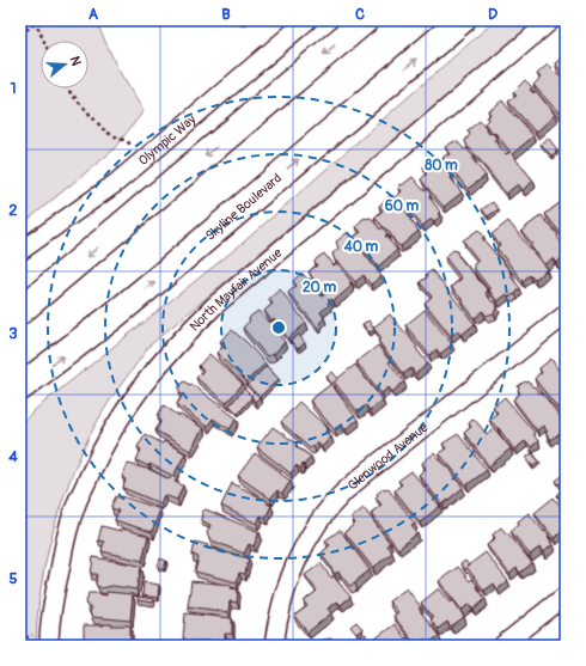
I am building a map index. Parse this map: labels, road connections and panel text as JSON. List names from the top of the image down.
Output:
{
  "streets": {
    "main road": ["Skyline Boulevard"],
    "street": ["Olympic Way", "North Mayfair Avenue", "Glenwood Avenue"]
  },
  "north": "right",
  "grid": {
    "columns": [
      "A",
      "B",
      "C",
      "D"
    ],
    "rows": [
      "1",
      "2",
      "3",
      "4",
      "5"
    ]
  },
  "rings": [
    "80 m",
    "60 m",
    "40 m",
    "20 m"
  ]
}
